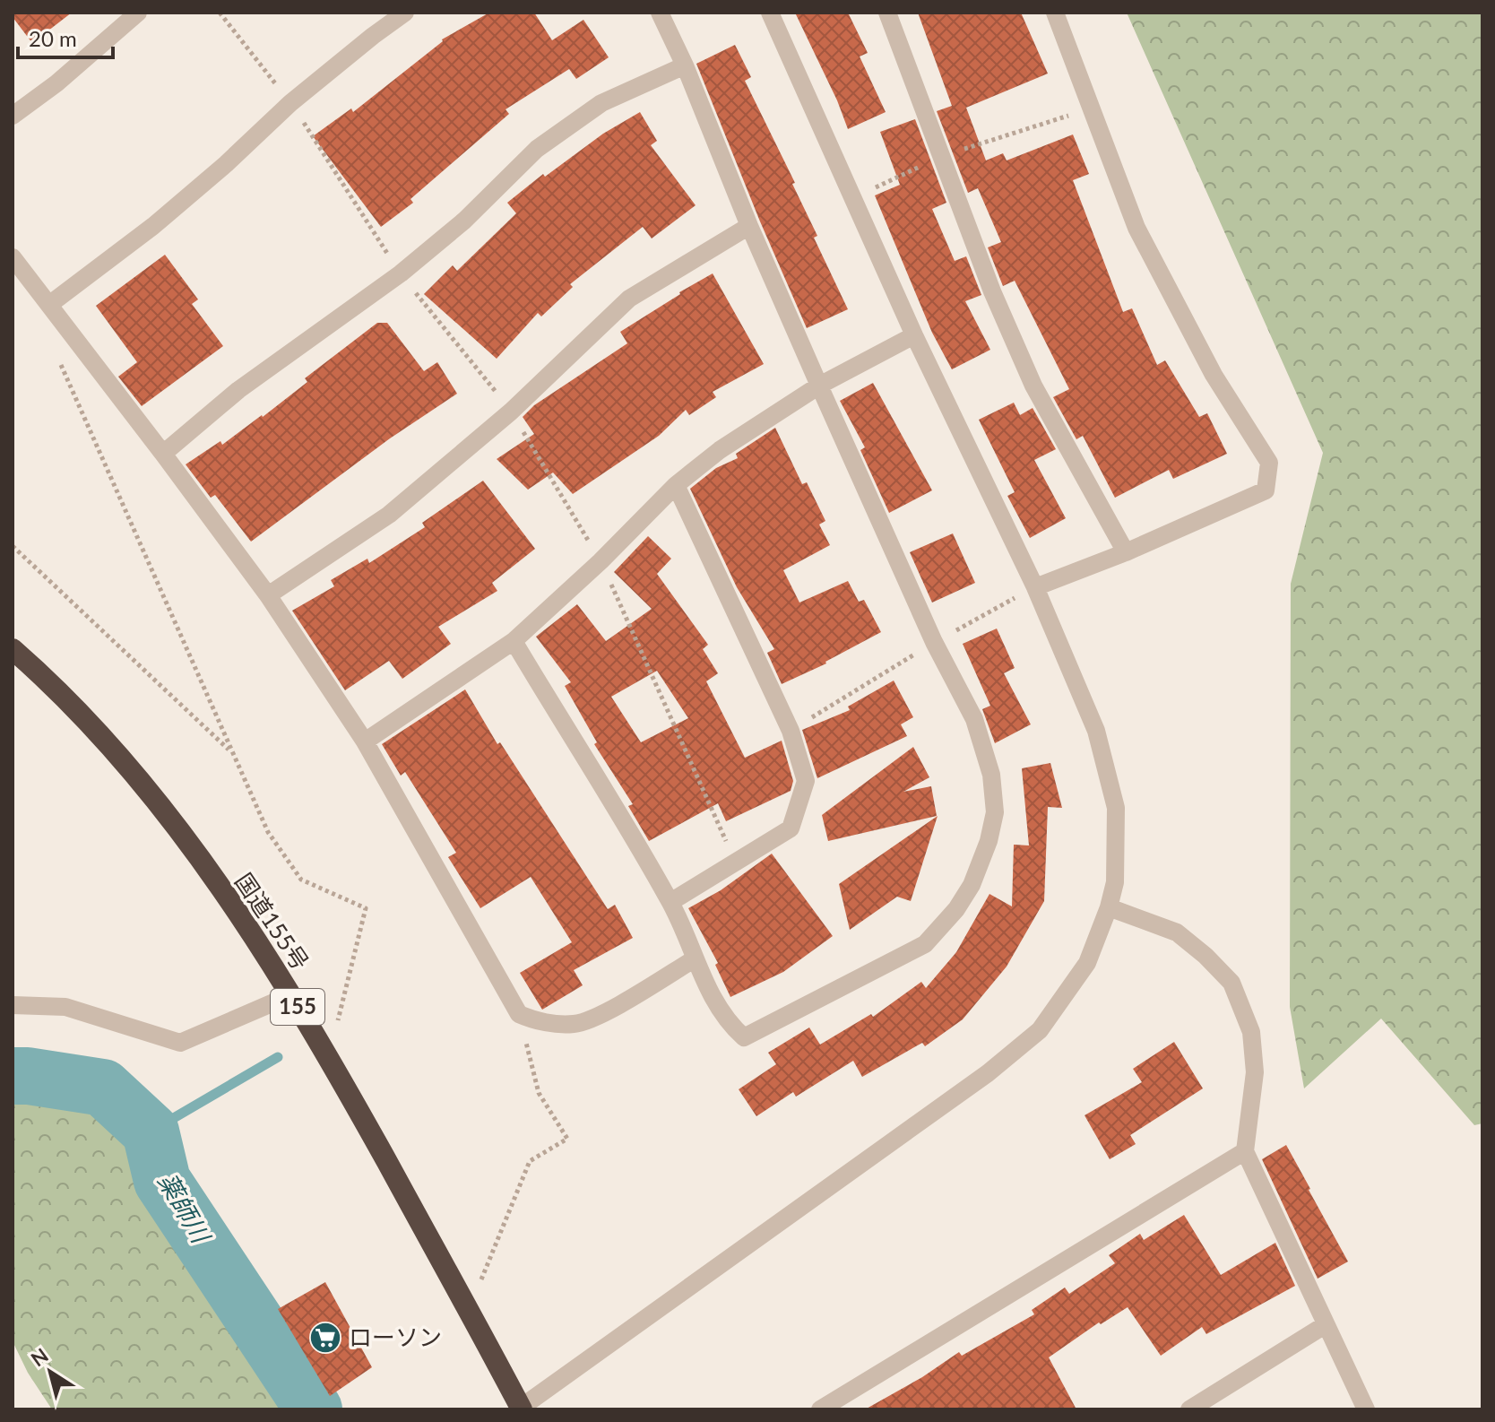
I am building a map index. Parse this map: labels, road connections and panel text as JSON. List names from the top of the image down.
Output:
{
  "streets": {
    "highway": ["国道155号", "155"]
  },
  "water": ["薬師川"],
  "places": {
    "supermarket": ["ローソン"]
  },
  "scale_bar": "20 m",
  "north": "top left"
}
